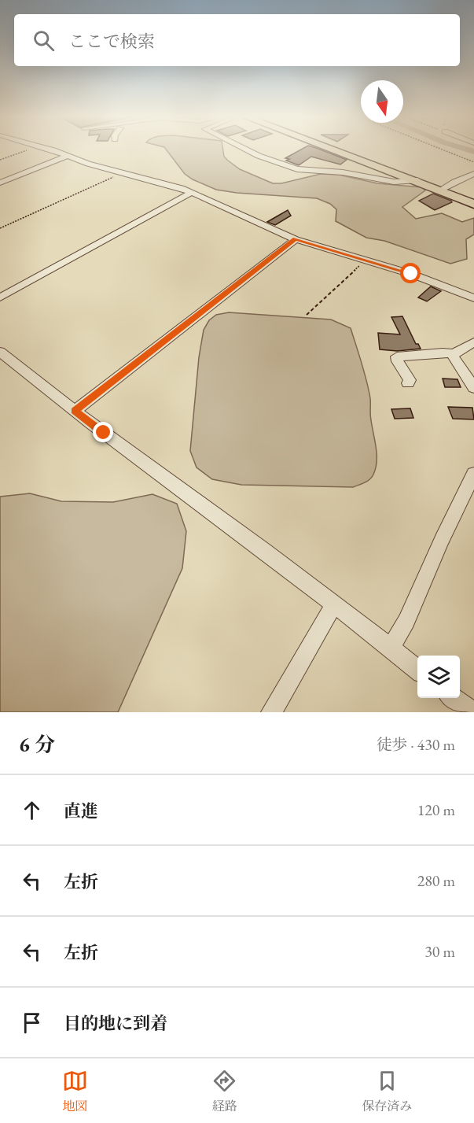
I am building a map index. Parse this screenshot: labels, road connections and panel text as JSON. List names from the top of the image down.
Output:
{
  "north": "bottom",
  "page": {
    "search": "ここで検索",
    "heading": ["6 分", "徒歩 · 430 m"],
    "list": [
      ["直進", "120 m"],
      ["左折", "280 m"],
      ["左折", "30 m"],
      "目的地に到着"
    ],
    "nav": ["地図", "経路", "保存済み"]
  }
}
